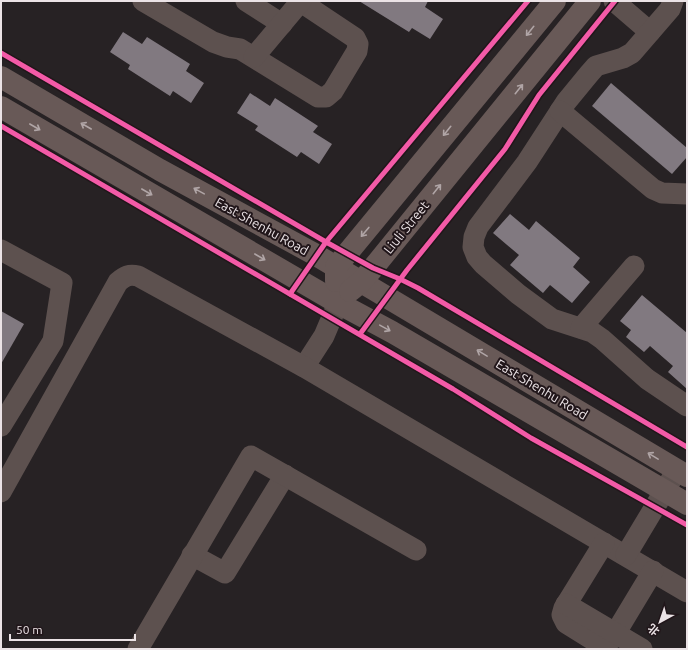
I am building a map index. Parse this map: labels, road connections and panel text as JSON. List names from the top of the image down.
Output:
{
  "streets": {
    "main road": ["East Shenhu Road", "Liuli Street"]
  },
  "crossings": [
    ["East Shenhu Road", "Liuli Street"]
  ],
  "scale_bar": "50 m",
  "north": "bottom left"
}
